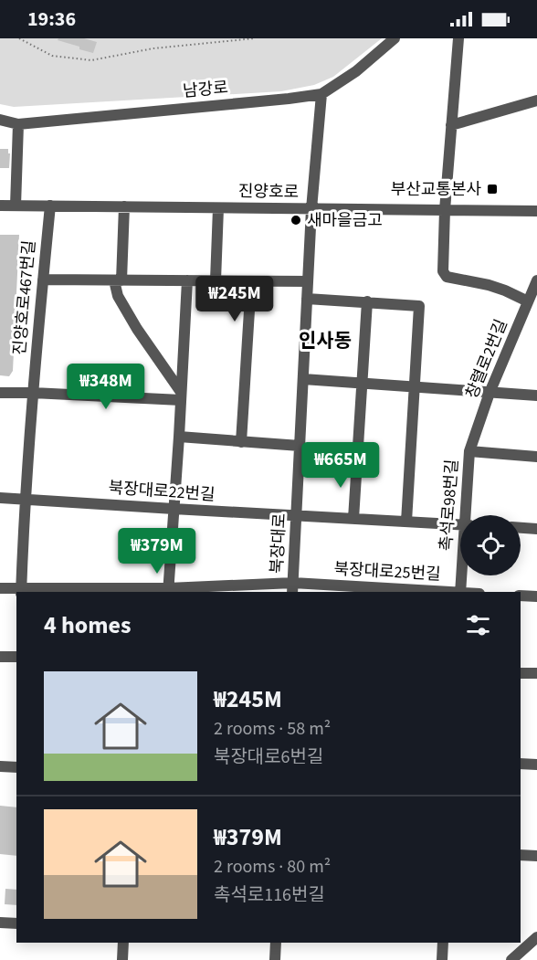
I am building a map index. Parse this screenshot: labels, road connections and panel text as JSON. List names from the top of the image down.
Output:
{
  "streets": {
    "street": [
      "남강로",
      "진양호로",
      "진양호로467번길",
      "창렬로2번길",
      "북장대로22번길",
      "촉석로98번길",
      "북장대로",
      "북장대로25번길"
    ]
  },
  "crossings": [
    ["남강로", "북장대로"],
    ["진양호로", "진양호로467번길"],
    ["진양호로", "북장대로"],
    ["진양호로467번길", "북장대로22번길"],
    ["진양호로467번길", "북장대로25번길"],
    ["창렬로2번길", "촉석로98번길"],
    ["북장대로22번길", "북장대로"],
    ["북장대로", "북장대로25번길"]
  ],
  "districts": ["인사동"],
  "places": {
    "transit": ["부산교통본사"],
    "other": ["새마을금고"]
  },
  "page": {
    "status": "19:36",
    "price": [
      "₩245M",
      "₩348M",
      "₩665M",
      "₩379M"
    ],
    "heading": "4 homes",
    "list": [
      {
        "name": "₩245M",
        "note": "2 rooms · 58 m² · 북장대로6번길"
      },
      {
        "name": "₩379M",
        "note": "2 rooms · 80 m² · 촉석로116번길"
      }
    ]
  }
}
